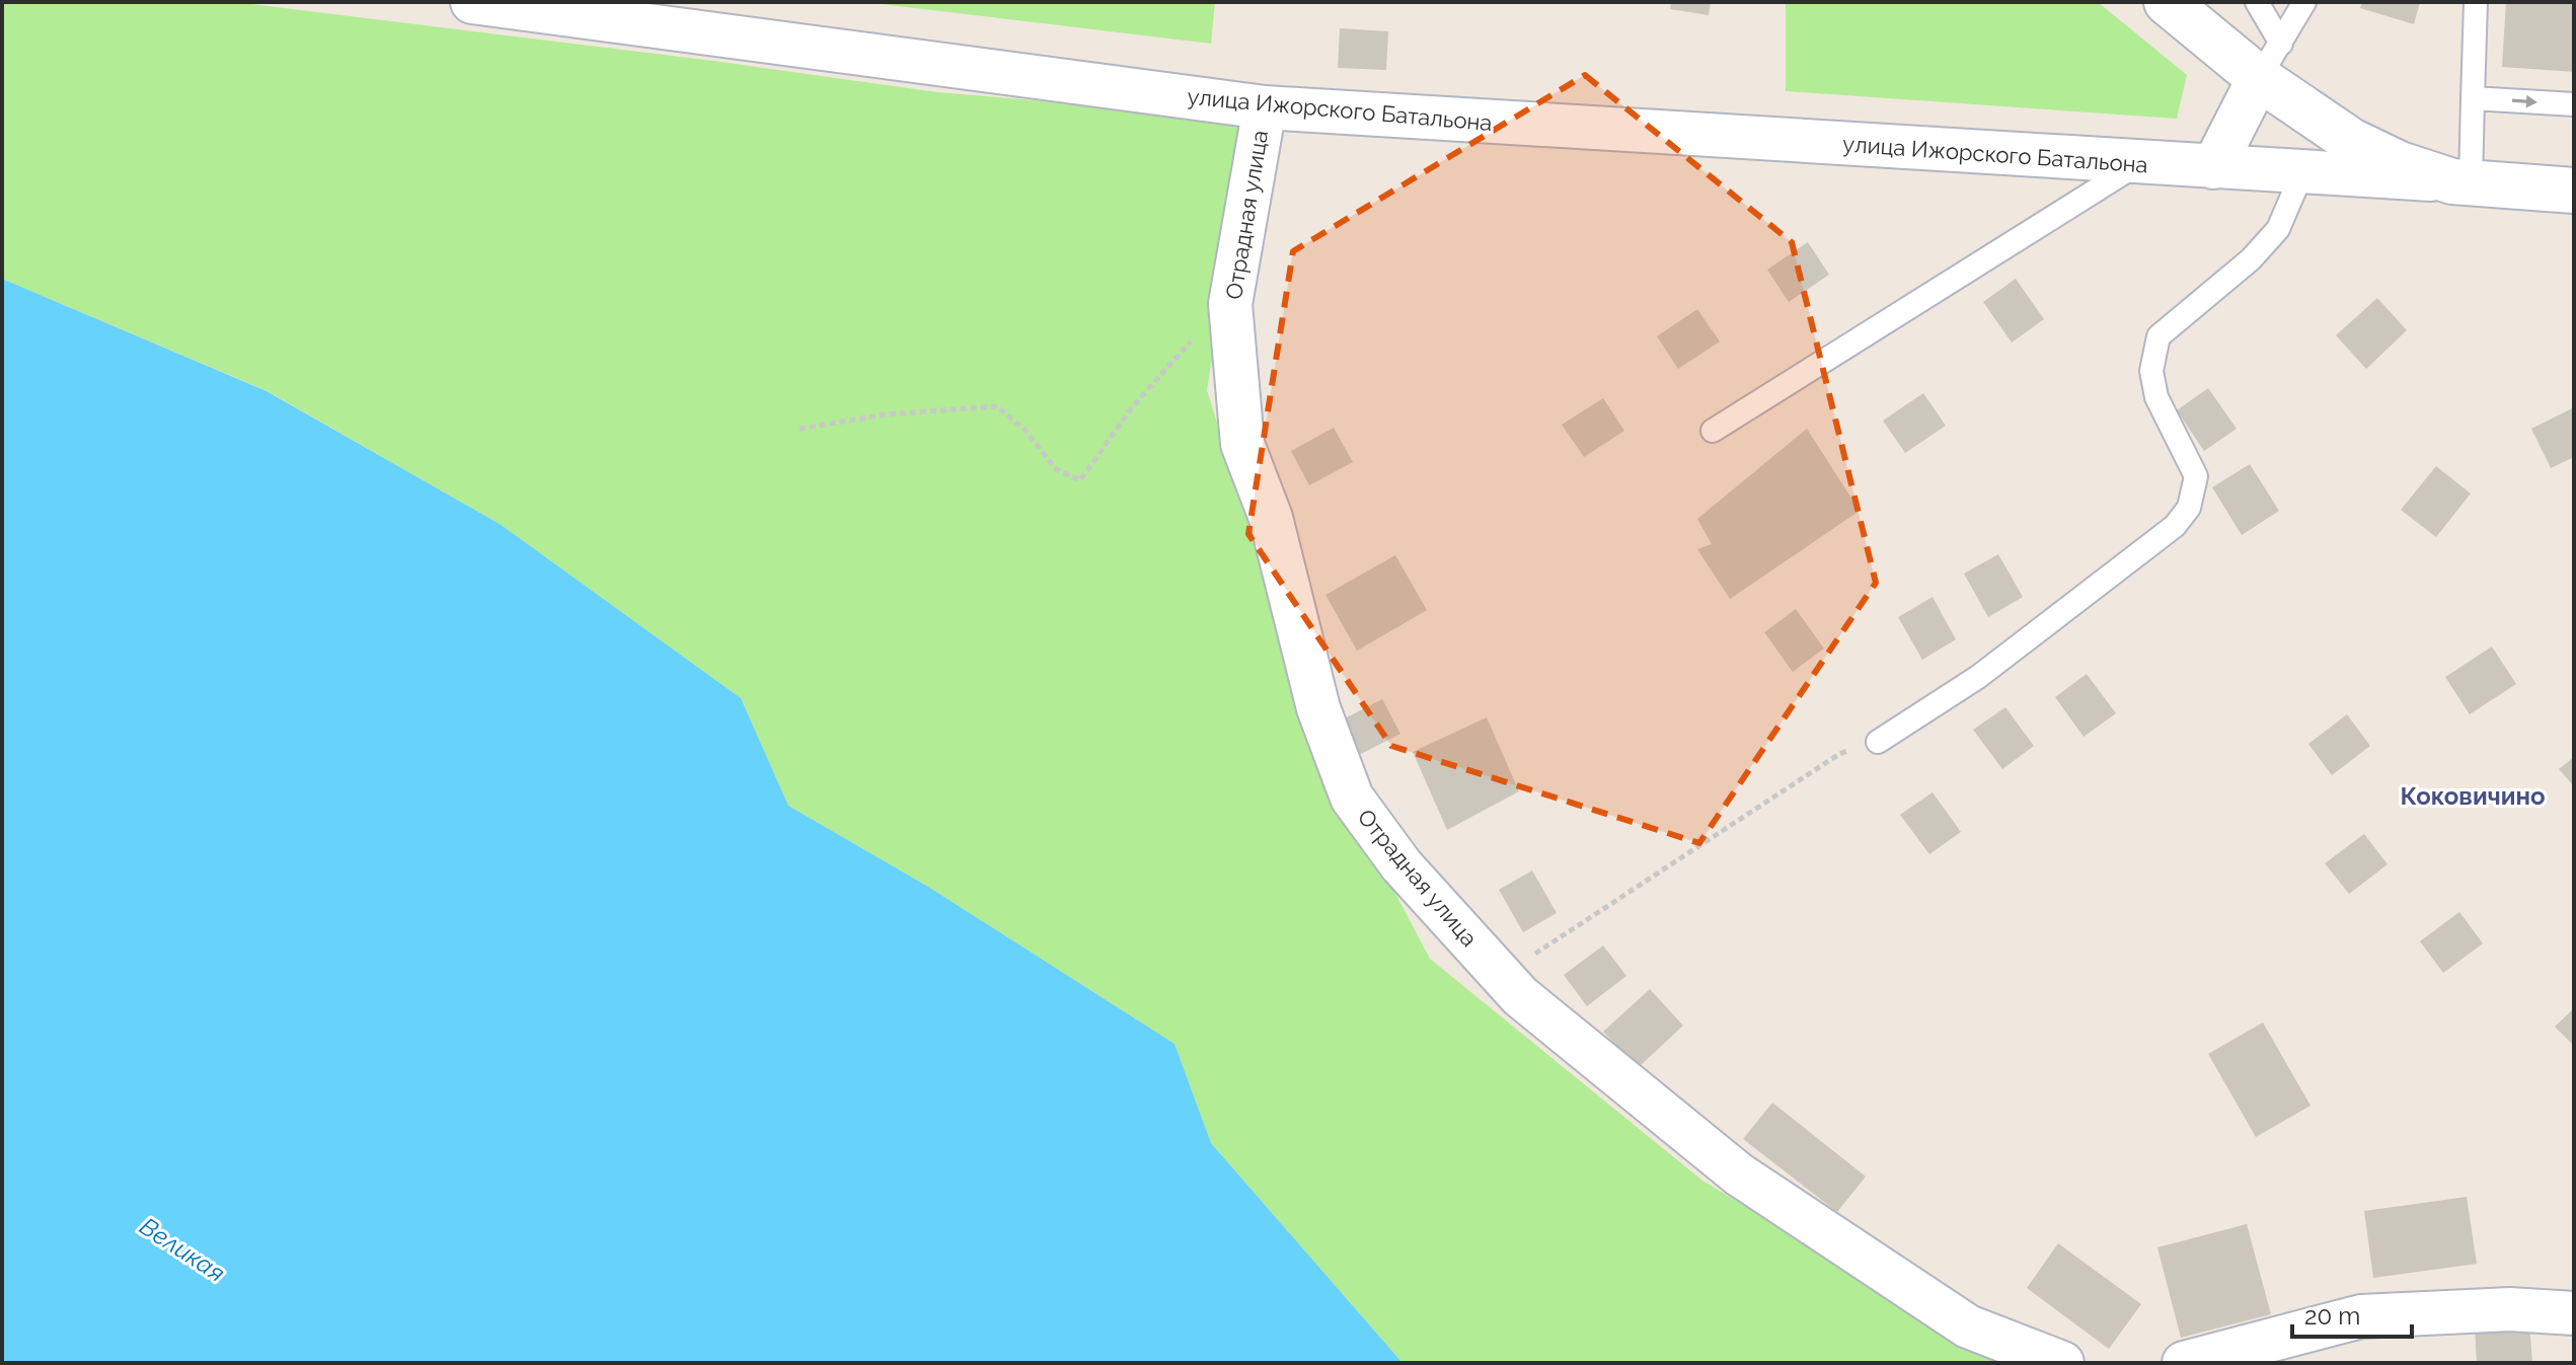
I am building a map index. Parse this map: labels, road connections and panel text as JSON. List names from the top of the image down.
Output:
{
  "streets": {
    "street": ["улица Ижорского Батальона", "Отрадная улица"]
  },
  "crossings": [
    ["улица Ижорского Батальона", "Отрадная улица"]
  ],
  "districts": ["Коковичино"],
  "water": ["Великая"],
  "scale_bar": "20 m"
}
